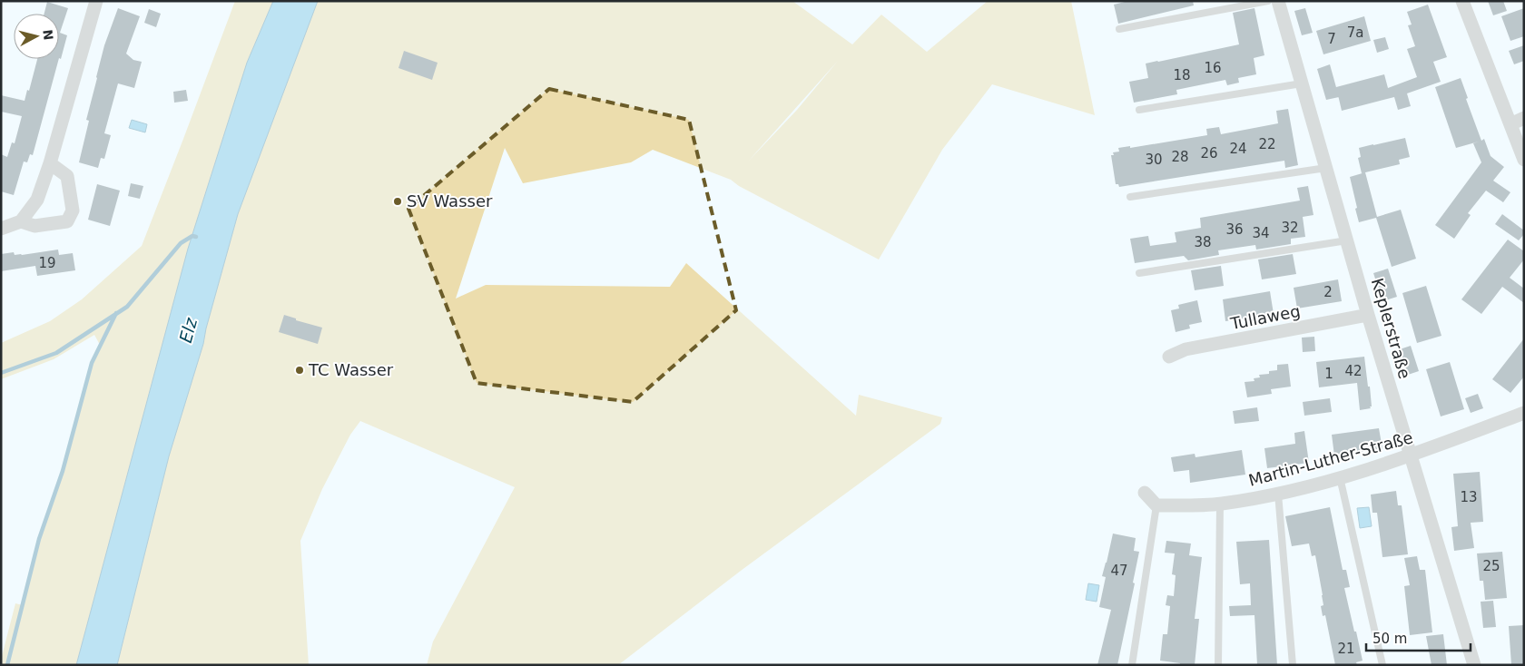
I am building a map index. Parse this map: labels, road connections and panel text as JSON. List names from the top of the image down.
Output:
{
  "streets": {
    "street": ["Tullaweg", "Keplerstraße", "Martin-Luther-Straße"]
  },
  "crossings": [
    ["Tullaweg", "Keplerstraße"],
    ["Keplerstraße", "Martin-Luther-Straße"]
  ],
  "water": ["Elz"],
  "places": ["SV Wasser", "TC Wasser"],
  "house_numbers": [
    "7a",
    "7",
    "16",
    "18",
    "22",
    "24",
    "26",
    "28",
    "30",
    "32",
    "36",
    "34",
    "38",
    "19",
    "2",
    "42",
    "1",
    "13",
    "25",
    "47",
    "21"
  ],
  "scale_bar": "50 m",
  "north": "right"
}
